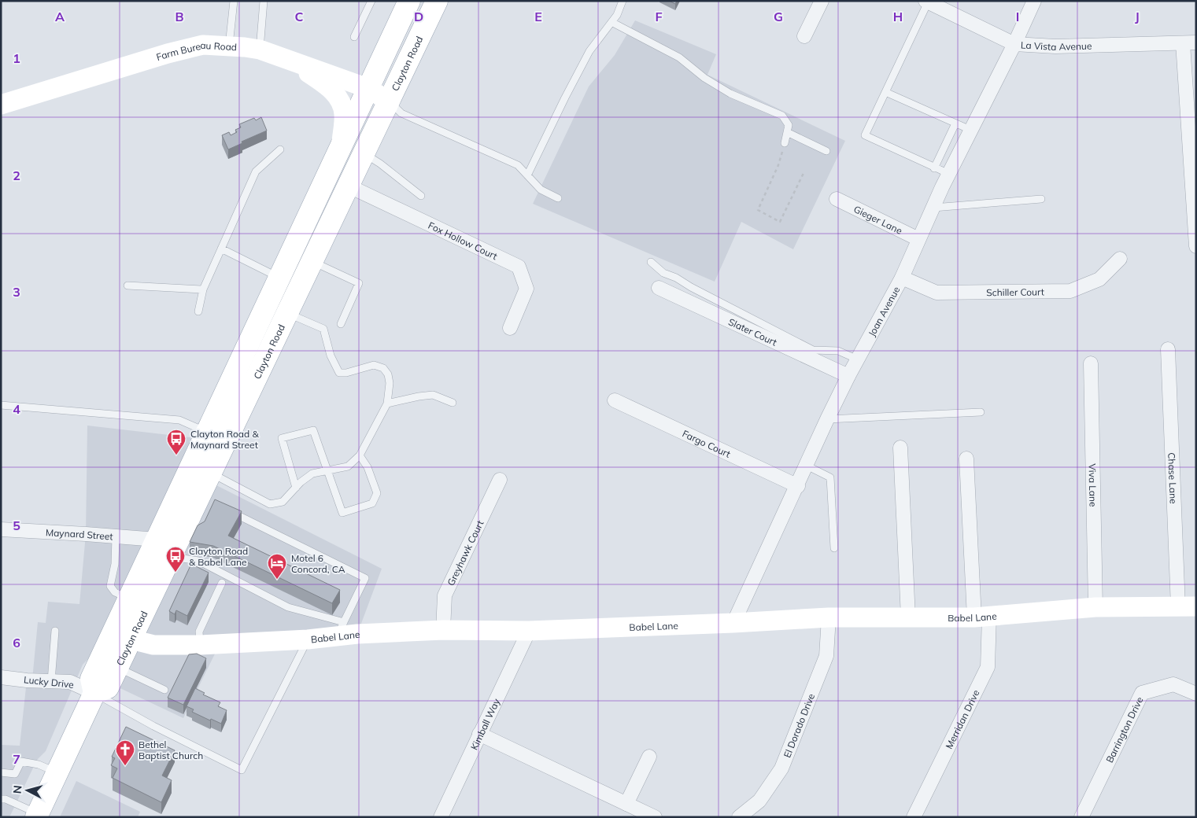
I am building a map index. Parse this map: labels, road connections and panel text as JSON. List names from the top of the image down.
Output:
{
  "streets": {
    "main road": ["Clayton Road"],
    "street": [
      "La Vista Avenue",
      "Farm Bureau Road",
      "Gieger Lane",
      "Fox Hollow Court",
      "Schiller Court",
      "Joan Avenue",
      "Slater Court",
      "Fargo Court",
      "Chase Lane",
      "Viva Lane",
      "Maynard Street",
      "Greyhawk Court",
      "Babel Lane",
      "Lucky Drive",
      "Merridan Drive",
      "Kimball Way",
      "El Dorado Drive",
      "Barrington Drive"
    ]
  },
  "crossings": [
    ["La Vista Avenue", "Joan Avenue"],
    ["Farm Bureau Road", "Clayton Road"],
    ["Clayton Road", "Fox Hollow Court"],
    ["Clayton Road", "Maynard Street"],
    ["Clayton Road", "Babel Lane"],
    ["Clayton Road", "Lucky Drive"],
    ["Gieger Lane", "Joan Avenue"],
    ["Schiller Court", "Joan Avenue"],
    ["Joan Avenue", "Slater Court"],
    ["Joan Avenue", "Fargo Court"],
    ["Joan Avenue", "Babel Lane"],
    ["Chase Lane", "Babel Lane"],
    ["Viva Lane", "Babel Lane"],
    ["Greyhawk Court", "Babel Lane"],
    ["Babel Lane", "Merridan Drive"],
    ["Babel Lane", "Kimball Way"],
    ["Babel Lane", "El Dorado Drive"]
  ],
  "places": {
    "bus stop": ["Clayton Road & Maynard Street", "Clayton Road & Babel Lane"],
    "hotel": ["Motel 6 Concord, CA"],
    "church": ["Bethel Baptist Church"]
  },
  "north": "left",
  "grid": {
    "columns": [
      "A",
      "B",
      "C",
      "D",
      "E",
      "F",
      "G",
      "H",
      "I",
      "J"
    ],
    "rows": [
      "1",
      "2",
      "3",
      "4",
      "5",
      "6",
      "7"
    ]
  }
}
